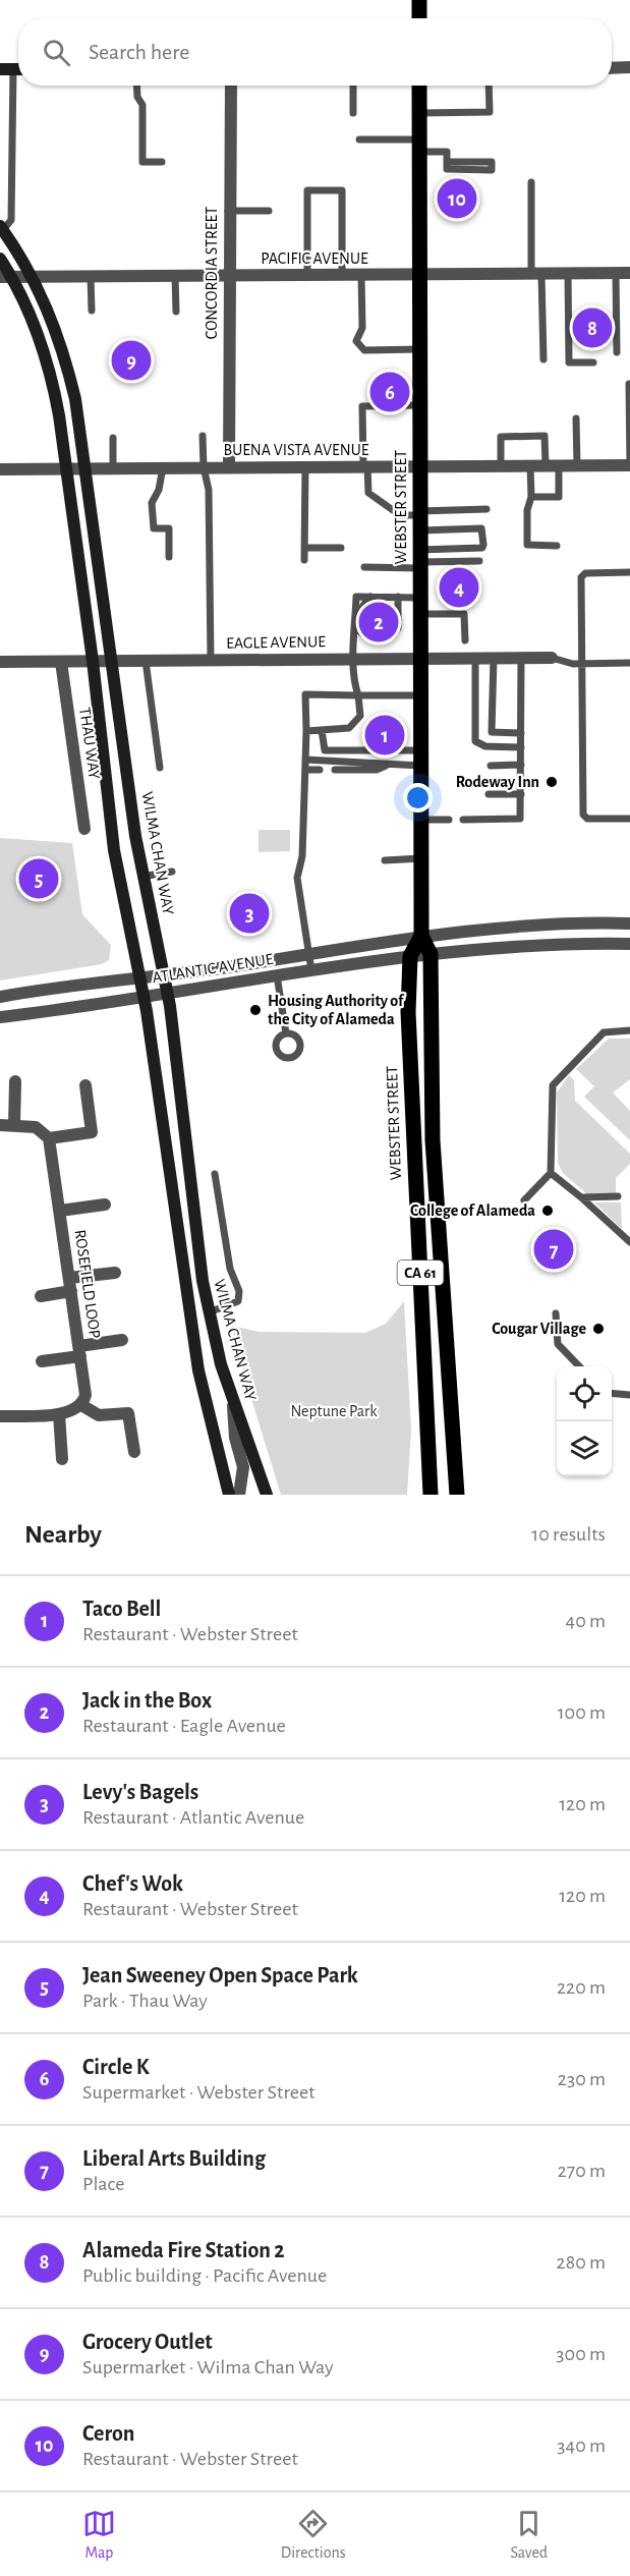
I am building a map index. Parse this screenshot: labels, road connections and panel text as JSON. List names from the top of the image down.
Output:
{
  "streets": {
    "main road": ["WEBSTER STREET", "WILMA CHAN WAY", "CA 61"],
    "street": [
      "PACIFIC AVENUE",
      "CONCORDIA STREET",
      "BUENA VISTA AVENUE",
      "EAGLE AVENUE",
      "THAU WAY",
      "ATLANTIC AVENUE",
      "ROSEFIELD LOOP"
    ]
  },
  "crossings": [
    ["PACIFIC AVENUE", "CONCORDIA STREET"],
    ["PACIFIC AVENUE", "WEBSTER STREET"],
    ["PACIFIC AVENUE", "WILMA CHAN WAY"],
    ["CONCORDIA STREET", "BUENA VISTA AVENUE"],
    ["BUENA VISTA AVENUE", "WEBSTER STREET"],
    ["BUENA VISTA AVENUE", "WILMA CHAN WAY"],
    ["WEBSTER STREET", "EAGLE AVENUE"],
    ["WEBSTER STREET", "ATLANTIC AVENUE"],
    ["EAGLE AVENUE", "THAU WAY"],
    ["EAGLE AVENUE", "WILMA CHAN WAY"],
    ["WILMA CHAN WAY", "ATLANTIC AVENUE"]
  ],
  "parks": ["Neptune Park"],
  "places": [
    "Rodeway Inn",
    "Housing Authority of the City of Alameda",
    "College of Alameda",
    "Cougar Village"
  ],
  "page": {
    "search": "Search here",
    "pins": [
      "10",
      "8",
      "9",
      "6",
      "4",
      "2",
      "1",
      "5",
      "3",
      "7"
    ],
    "heading": ["Nearby", "10 results"],
    "list": [
      {
        "mark": "1",
        "name": "Taco Bell",
        "note": "Restaurant · Webster Street",
        "value": "40 m"
      },
      {
        "mark": "2",
        "name": "Jack in the Box",
        "note": "Restaurant · Eagle Avenue",
        "value": "100 m"
      },
      {
        "mark": "3",
        "name": "Levy's Bagels",
        "note": "Restaurant · Atlantic Avenue",
        "value": "120 m"
      },
      {
        "mark": "4",
        "name": "Chef's Wok",
        "note": "Restaurant · Webster Street",
        "value": "120 m"
      },
      {
        "mark": "5",
        "name": "Jean Sweeney Open Space Park",
        "note": "Park · Thau Way",
        "value": "220 m"
      },
      {
        "mark": "6",
        "name": "Circle K",
        "note": "Supermarket · Webster Street",
        "value": "230 m"
      },
      {
        "mark": "7",
        "name": "Liberal Arts Building",
        "note": "Place",
        "value": "270 m"
      },
      {
        "mark": "8",
        "name": "Alameda Fire Station 2",
        "note": "Public building · Pacific Avenue",
        "value": "280 m"
      },
      {
        "mark": "9",
        "name": "Grocery Outlet",
        "note": "Supermarket · Wilma Chan Way",
        "value": "300 m"
      },
      {
        "mark": "10",
        "name": "Ceron",
        "note": "Restaurant · Webster Street",
        "value": "340 m"
      }
    ],
    "nav": ["Map", "Directions", "Saved"]
  }
}
